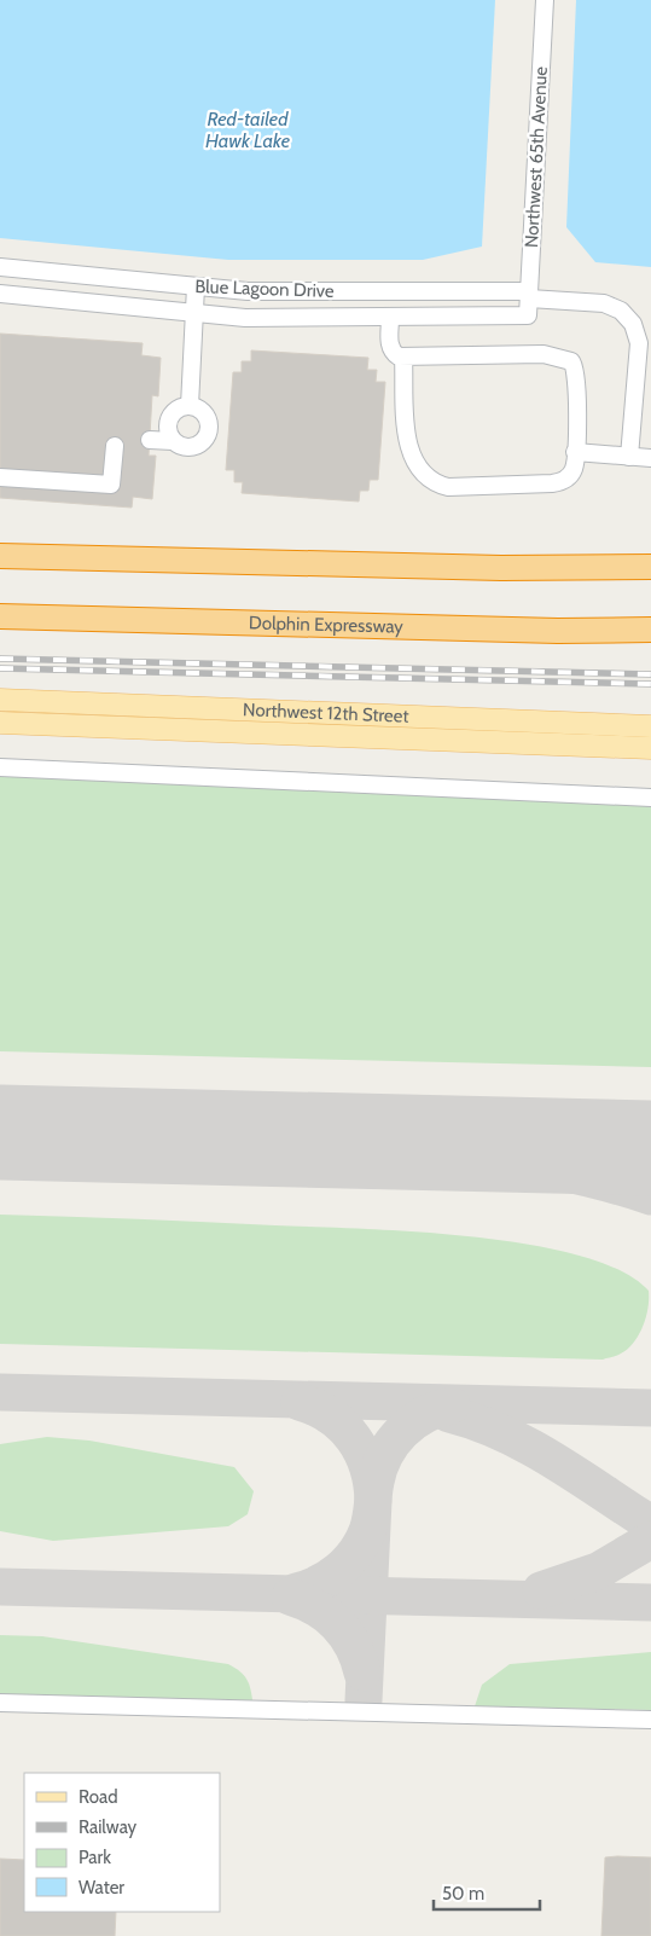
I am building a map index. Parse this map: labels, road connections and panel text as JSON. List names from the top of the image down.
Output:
{
  "streets": {
    "highway": ["Dolphin Expressway"],
    "main road": ["Northwest 12th Street"],
    "street": ["Northwest 65th Avenue", "Blue Lagoon Drive"]
  },
  "crossings": [
    ["Northwest 65th Avenue", "Blue Lagoon Drive"]
  ],
  "water": ["Red-tailed Hawk Lake"],
  "legend": [
    "Road",
    "Railway",
    "Park",
    "Water"
  ],
  "scale_bar": "50 m"
}
